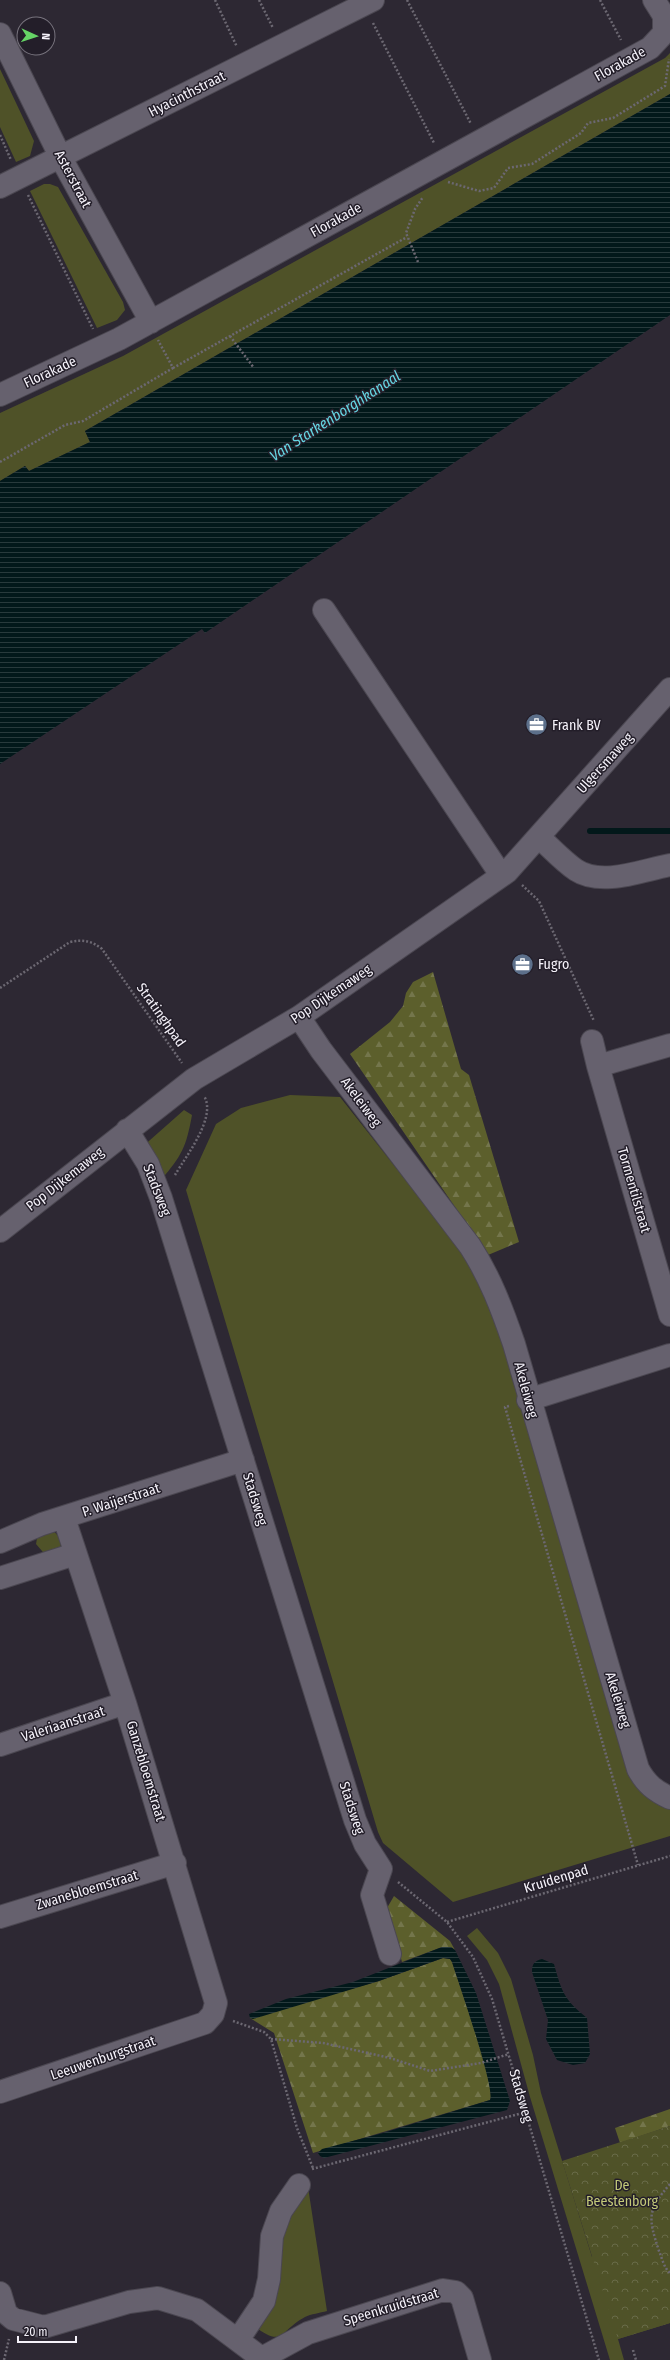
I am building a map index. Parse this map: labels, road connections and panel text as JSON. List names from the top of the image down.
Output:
{
  "streets": {
    "street": [
      "Florakade",
      "Hyacinthstraat",
      "Asterstraat",
      "Ulgersmaweg",
      "Pop Dijkemaweg",
      "Akeleiweg",
      "Stadsweg",
      "Tormentilstraat",
      "P. Waijerstraat",
      "Valeriaanstraat",
      "Ganzebloemstraat",
      "Zwanebloemstraat",
      "Leeuwenburgstraat",
      "Speenkruidstraat"
    ],
    "path": ["Stratinghpad", "Kruidenpad"]
  },
  "crossings": [
    ["Florakade", "Asterstraat"],
    ["Hyacinthstraat", "Asterstraat"],
    ["Ulgersmaweg", "Pop Dijkemaweg"],
    ["Pop Dijkemaweg", "Stratinghpad"],
    ["Pop Dijkemaweg", "Akeleiweg"],
    ["Pop Dijkemaweg", "Stadsweg"],
    ["Stratinghpad", "Stadsweg"],
    ["Stadsweg", "P. Waijerstraat"],
    ["Stadsweg", "Kruidenpad"],
    ["P. Waijerstraat", "Ganzebloemstraat"],
    ["Valeriaanstraat", "Ganzebloemstraat"],
    ["Ganzebloemstraat", "Zwanebloemstraat"],
    ["Ganzebloemstraat", "Leeuwenburgstraat"]
  ],
  "water": ["Van Starkenborghkanaal"],
  "parks": ["De Beestenborg"],
  "places": {
    "office": ["Frank BV", "Fugro"]
  },
  "scale_bar": "20 m",
  "north": "right"
}
